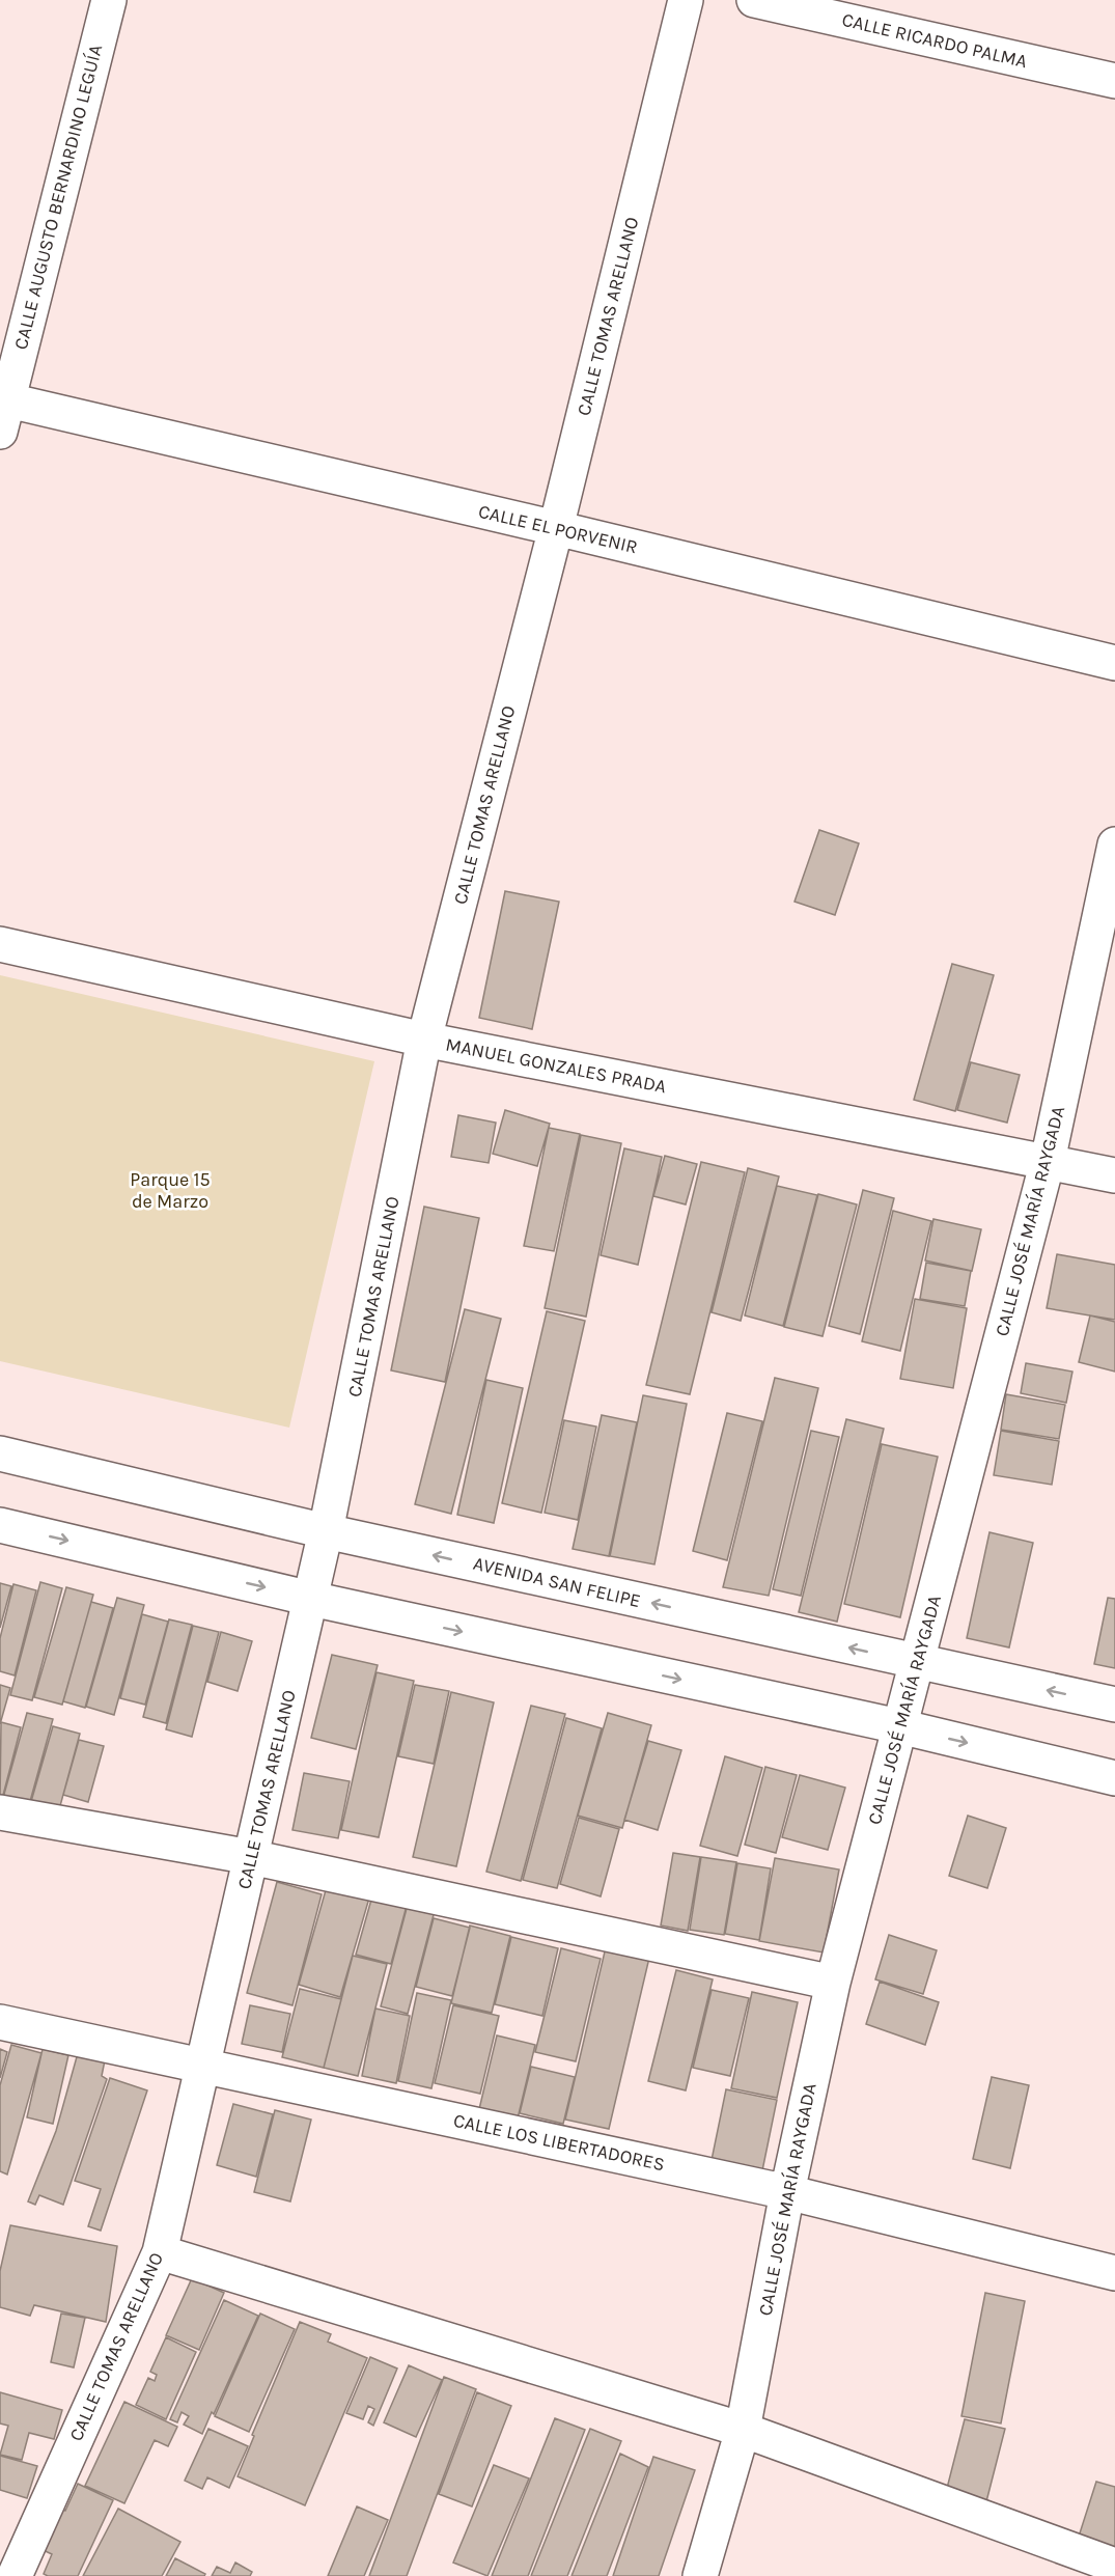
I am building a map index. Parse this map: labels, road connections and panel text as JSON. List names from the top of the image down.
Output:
{
  "streets": {
    "street": [
      "CALLE RICARDO PALMA",
      "CALLE AUGUSTO BERNARDINO LEGUÍA",
      "CALLE TOMAS ARELLANO",
      "CALLE EL PORVENIR",
      "MANUEL GONZALES PRADA",
      "CALLE JOSÉ MARÍA RAYGADA",
      "AVENIDA SAN FELIPE",
      "CALLE LOS LIBERTADORES"
    ]
  },
  "crossings": [
    ["CALLE AUGUSTO BERNARDINO LEGUÍA", "CALLE EL PORVENIR"],
    ["CALLE TOMAS ARELLANO", "CALLE EL PORVENIR"],
    ["CALLE TOMAS ARELLANO", "MANUEL GONZALES PRADA"],
    ["CALLE TOMAS ARELLANO", "AVENIDA SAN FELIPE"],
    ["CALLE TOMAS ARELLANO", "CALLE LOS LIBERTADORES"],
    ["MANUEL GONZALES PRADA", "CALLE JOSÉ MARÍA RAYGADA"],
    ["CALLE JOSÉ MARÍA RAYGADA", "AVENIDA SAN FELIPE"],
    ["CALLE JOSÉ MARÍA RAYGADA", "CALLE LOS LIBERTADORES"]
  ],
  "parks": ["Parque 15 de Marzo"]
}
